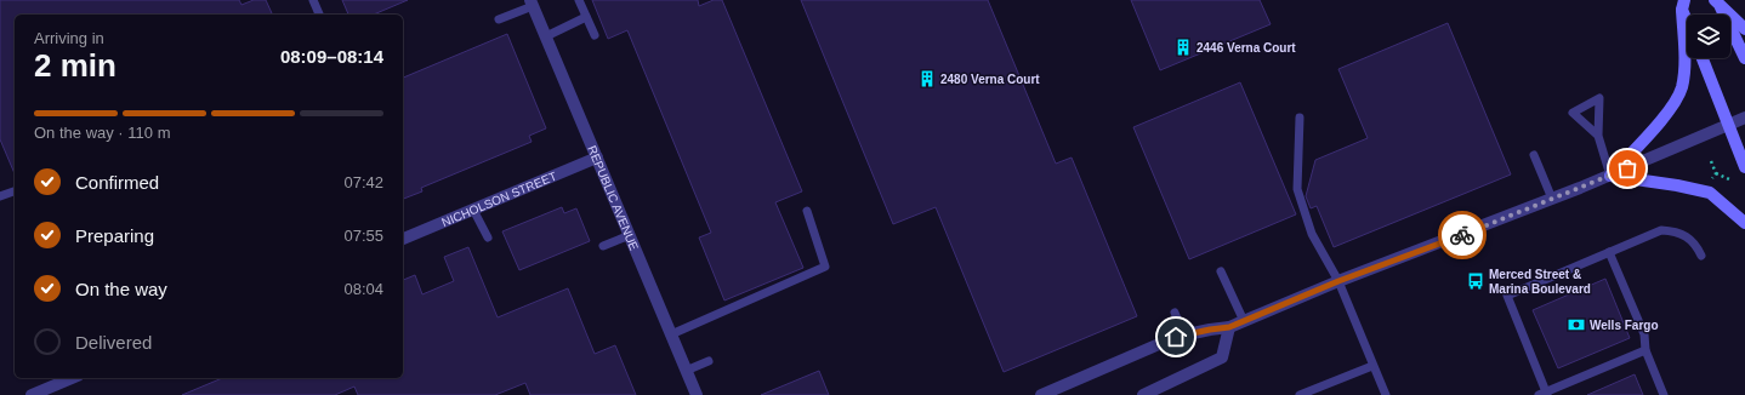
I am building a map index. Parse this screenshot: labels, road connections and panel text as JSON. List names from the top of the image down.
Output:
{
  "streets": {
    "street": ["REPUBLIC AVENUE", "NICHOLSON STREET"]
  },
  "crossings": [
    ["REPUBLIC AVENUE", "NICHOLSON STREET"]
  ],
  "places": {
    "building": ["2446 Verna Court", "2480 Verna Court"],
    "bus stop": ["Merced Street & Marina Boulevard"],
    "bank": ["Wells Fargo"]
  },
  "page": {
    "heading": ["2 min", "Arriving in", "08:09–08:14"],
    "bar": "On the way · 110 m",
    "list": [
      ["Confirmed", "07:42"],
      ["Preparing", "07:55"],
      ["On the way", "08:04"],
      "Delivered"
    ]
  }
}
